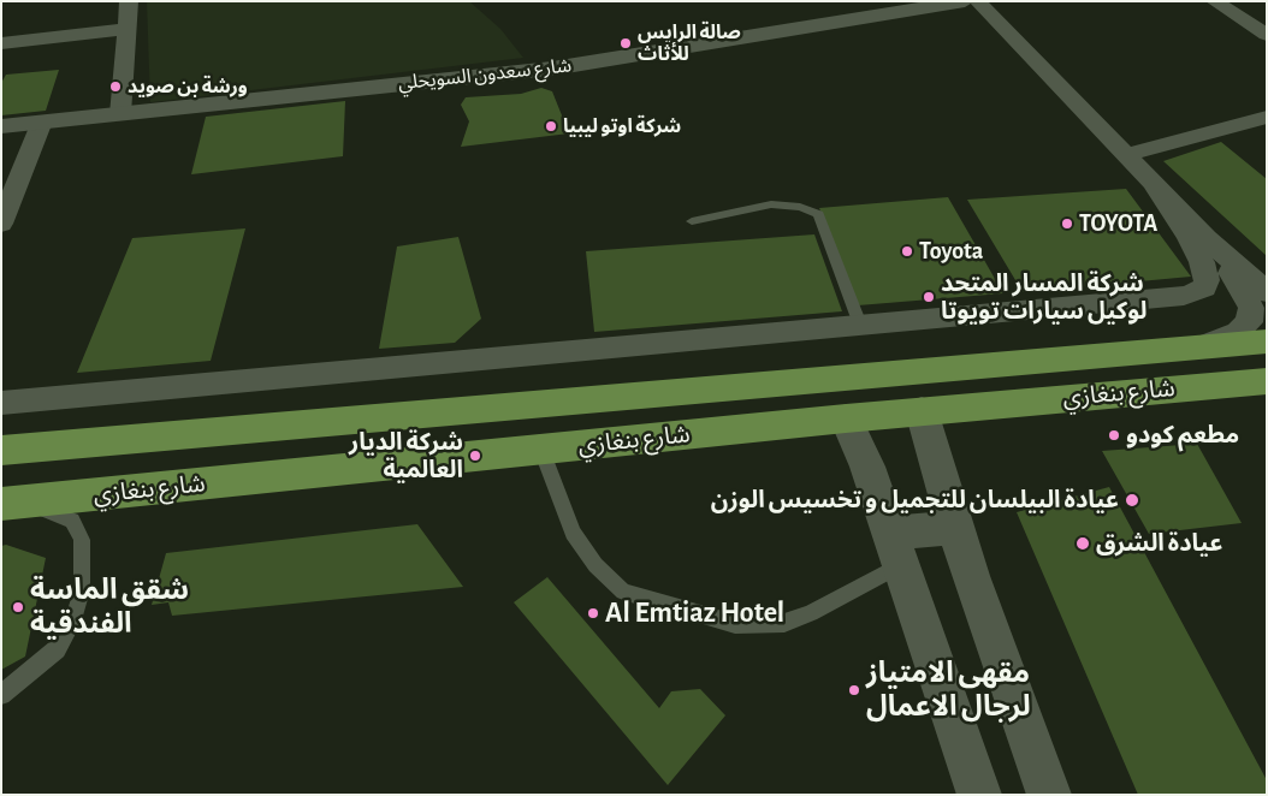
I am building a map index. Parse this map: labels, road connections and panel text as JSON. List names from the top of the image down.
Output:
{
  "streets": {
    "main road": ["شارع سعدون السويحلي", "شارع بنغازي"]
  },
  "places": [
    "صالة الرايس للأثاث",
    "ورشة بن صويد",
    "شركة اوتو ليبيا",
    "TOYOTA",
    "Toyota",
    "شركة المسار المتحد لوكيل سيارات تويوتا",
    "مطعم كودو",
    "شركة الديار العالمية",
    "عيادة البيلسان للتجميل و تخسيس الوزن",
    "عيادة الشرق",
    "شقق الماسة الفندقية",
    "Al Emtiaz Hotel",
    "مقهى الامتياز لرجال الاعمال"
  ]
}
